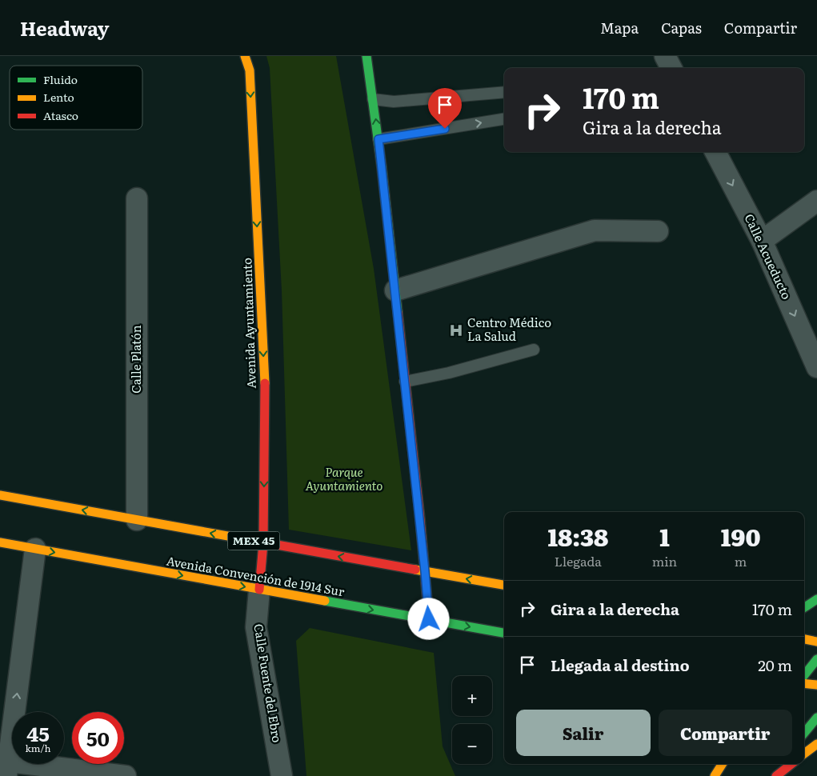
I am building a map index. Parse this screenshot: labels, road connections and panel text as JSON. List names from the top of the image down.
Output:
{
  "streets": {
    "main road": ["Avenida Ayuntamiento", "MEX 45", "Avenida Convención de 1914 Sur"],
    "street": ["Calle Acueducto", "Calle Platón", "Calle Fuente del Ebro"]
  },
  "crossings": [
    ["Avenida Ayuntamiento", "MEX 45"],
    ["Avenida Ayuntamiento", "Avenida Convención de 1914 Sur"],
    ["Avenida Ayuntamiento", "Calle Fuente del Ebro"],
    ["Calle Platón", "MEX 45"],
    ["Avenida Convención de 1914 Sur", "Calle Fuente del Ebro"]
  ],
  "one_way": ["Calle Acueducto", "Avenida Ayuntamiento"],
  "parks": ["Parque Ayuntamiento"],
  "places": {
    "hospital": ["Centro Médico La Salud"]
  },
  "legend": ["Fluido", "Lento", "Atasco"],
  "page": {
    "header": "Headway",
    "nav": ["Mapa", "Capas", "Compartir"],
    "turn": ["170 m", "Gira a la derecha"],
    "eta": [
      "18:38",
      "Llegada",
      "1",
      "min",
      "190",
      "m"
    ],
    "list": [
      {
        "name": "Gira a la derecha",
        "value": "170 m"
      },
      {
        "name": "Llegada al destino",
        "value": "20 m"
      }
    ],
    "map_buttons": ["+", "−"],
    "buttons": ["Salir", "Compartir"],
    "speed": "45 km/h",
    "limit": "50"
  }
}
